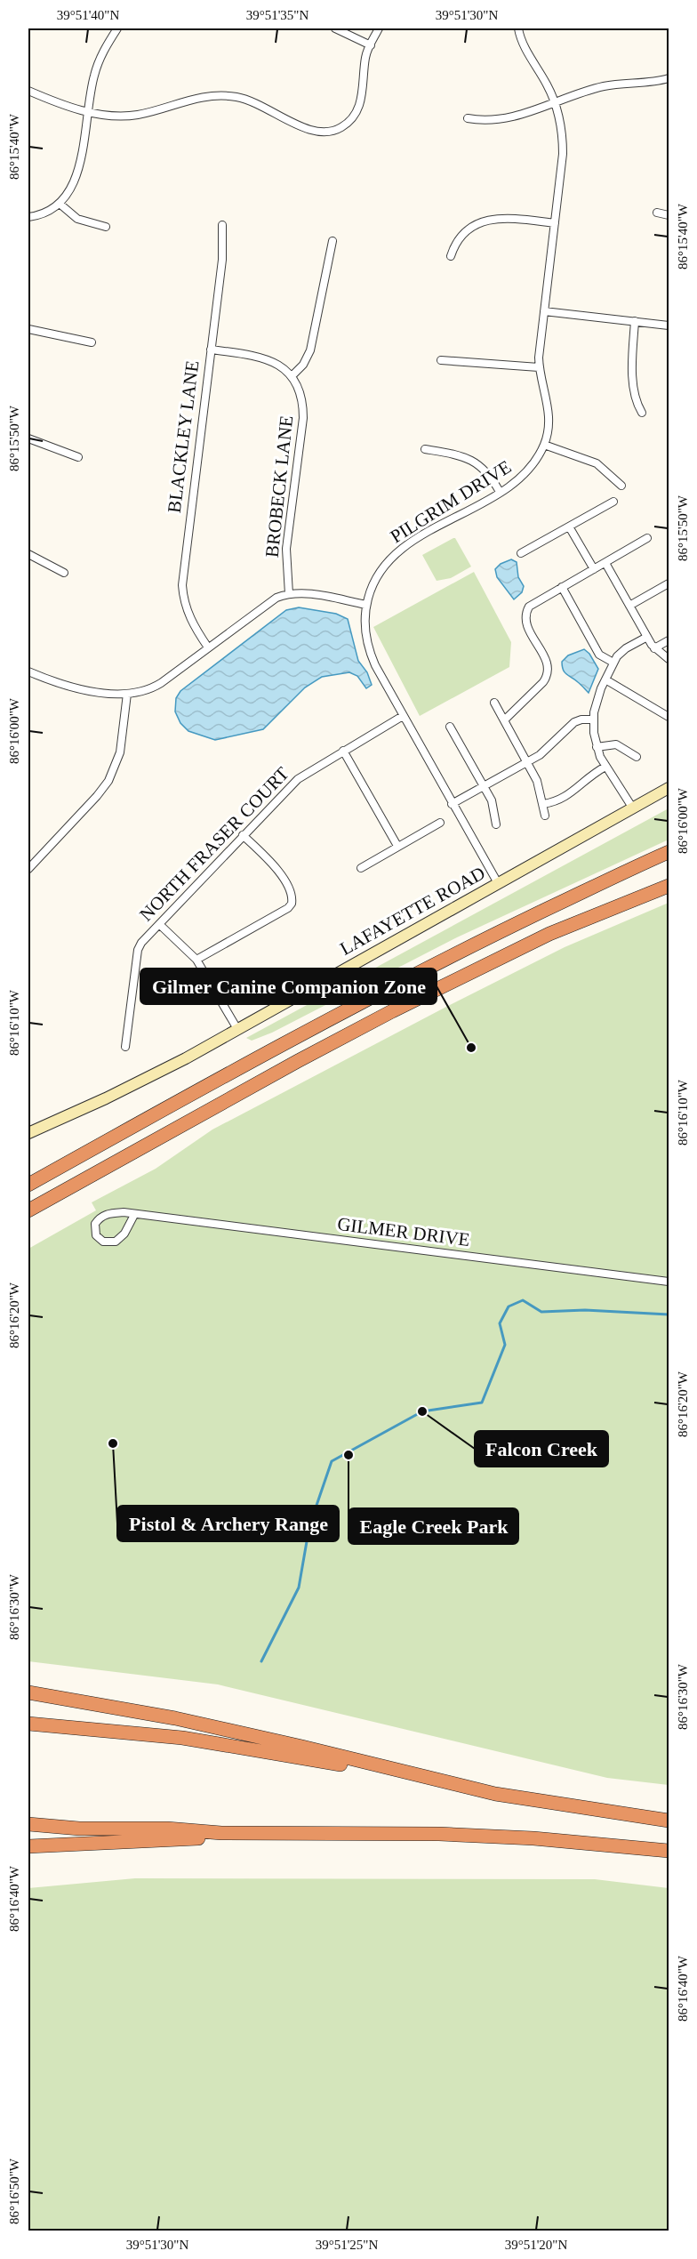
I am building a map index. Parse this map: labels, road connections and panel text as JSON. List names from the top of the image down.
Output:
{
  "streets": {
    "main road": ["LAFAYETTE ROAD"],
    "street": [
      "BLACKLEY LANE",
      "BROBECK LANE",
      "PILGRIM DRIVE",
      "NORTH FRASER COURT",
      "GILMER DRIVE"
    ]
  },
  "crossings": [
    ["BLACKLEY LANE", "BROBECK LANE"],
    ["PILGRIM DRIVE", "NORTH FRASER COURT"],
    ["PILGRIM DRIVE", "LAFAYETTE ROAD"]
  ],
  "places": [
    "Gilmer Canine Companion Zone",
    "Falcon Creek",
    "Pistol & Archery Range",
    "Eagle Creek Park"
  ],
  "coordinates": [
    "39°51'40\"N",
    "39°51'35\"N",
    "39°51'30\"N",
    "86°15'40\"W",
    "86°15'50\"W",
    "86°16'00\"W",
    "86°16'10\"W",
    "86°16'20\"W",
    "86°16'30\"W",
    "86°16'40\"W",
    "86°16'50\"W",
    "39°51'25\"N",
    "39°51'20\"N"
  ]
}
